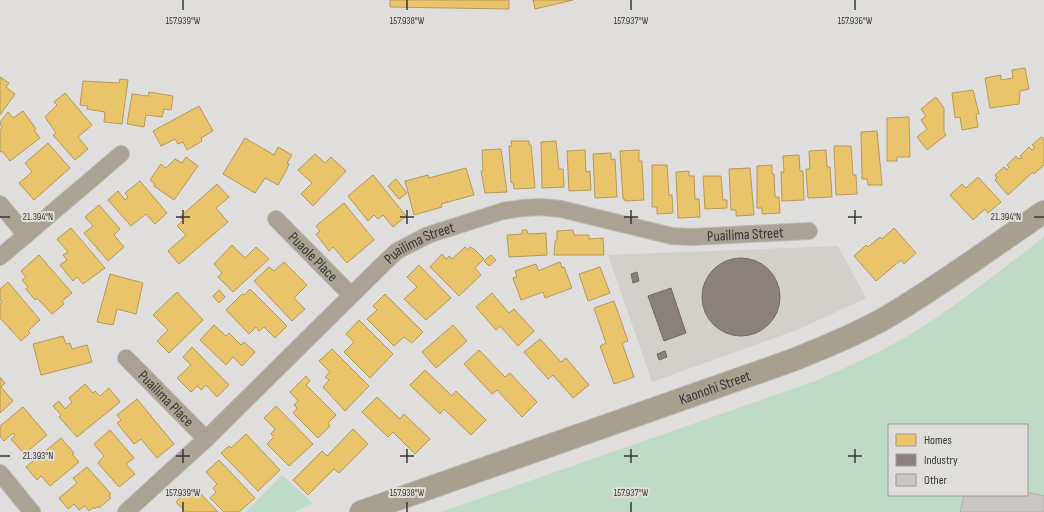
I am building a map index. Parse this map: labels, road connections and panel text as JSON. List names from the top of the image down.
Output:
{
  "streets": {
    "street": [
      "Puailima Street",
      "Puaole Place",
      "Kaonohi Street",
      "Puailima Place"
    ]
  },
  "crossings": [
    ["Puailima Street", "Puaole Place"],
    ["Puailima Street", "Puailima Place"]
  ],
  "legend": ["Homes", "Industry", "Other"],
  "coordinates": [
    "157.939°W",
    "157.938°W",
    "157.937°W",
    "157.936°W",
    "21.394°N",
    "21.393°N"
  ]
}
